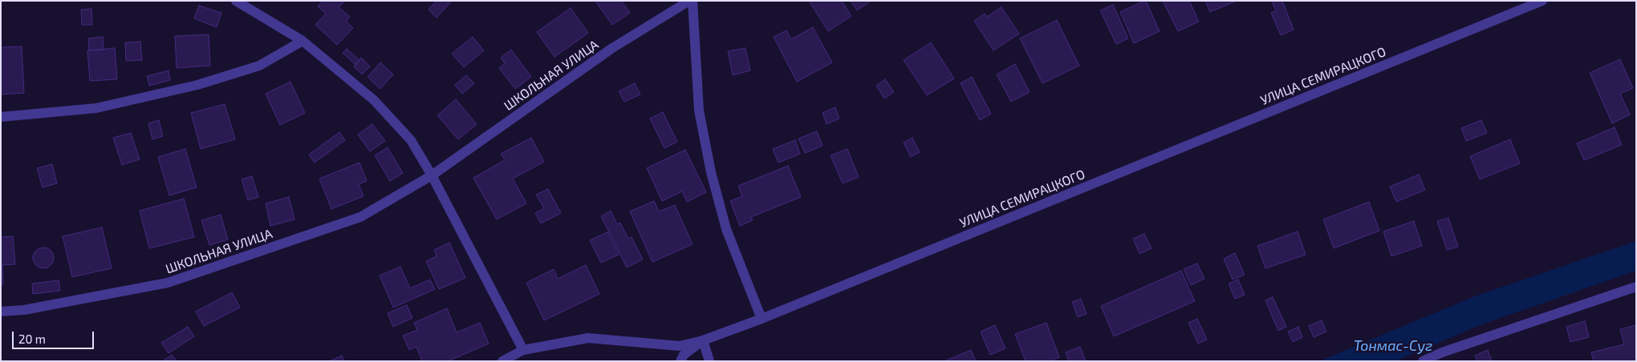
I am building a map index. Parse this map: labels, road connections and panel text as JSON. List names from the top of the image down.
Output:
{
  "streets": {
    "street": ["ШКОЛЬНАЯ УЛИЦА", "УЛИЦА СЕМИРАЦКОГО"]
  },
  "water": ["Тонмас-Суг"],
  "scale_bar": "20 m"
}
